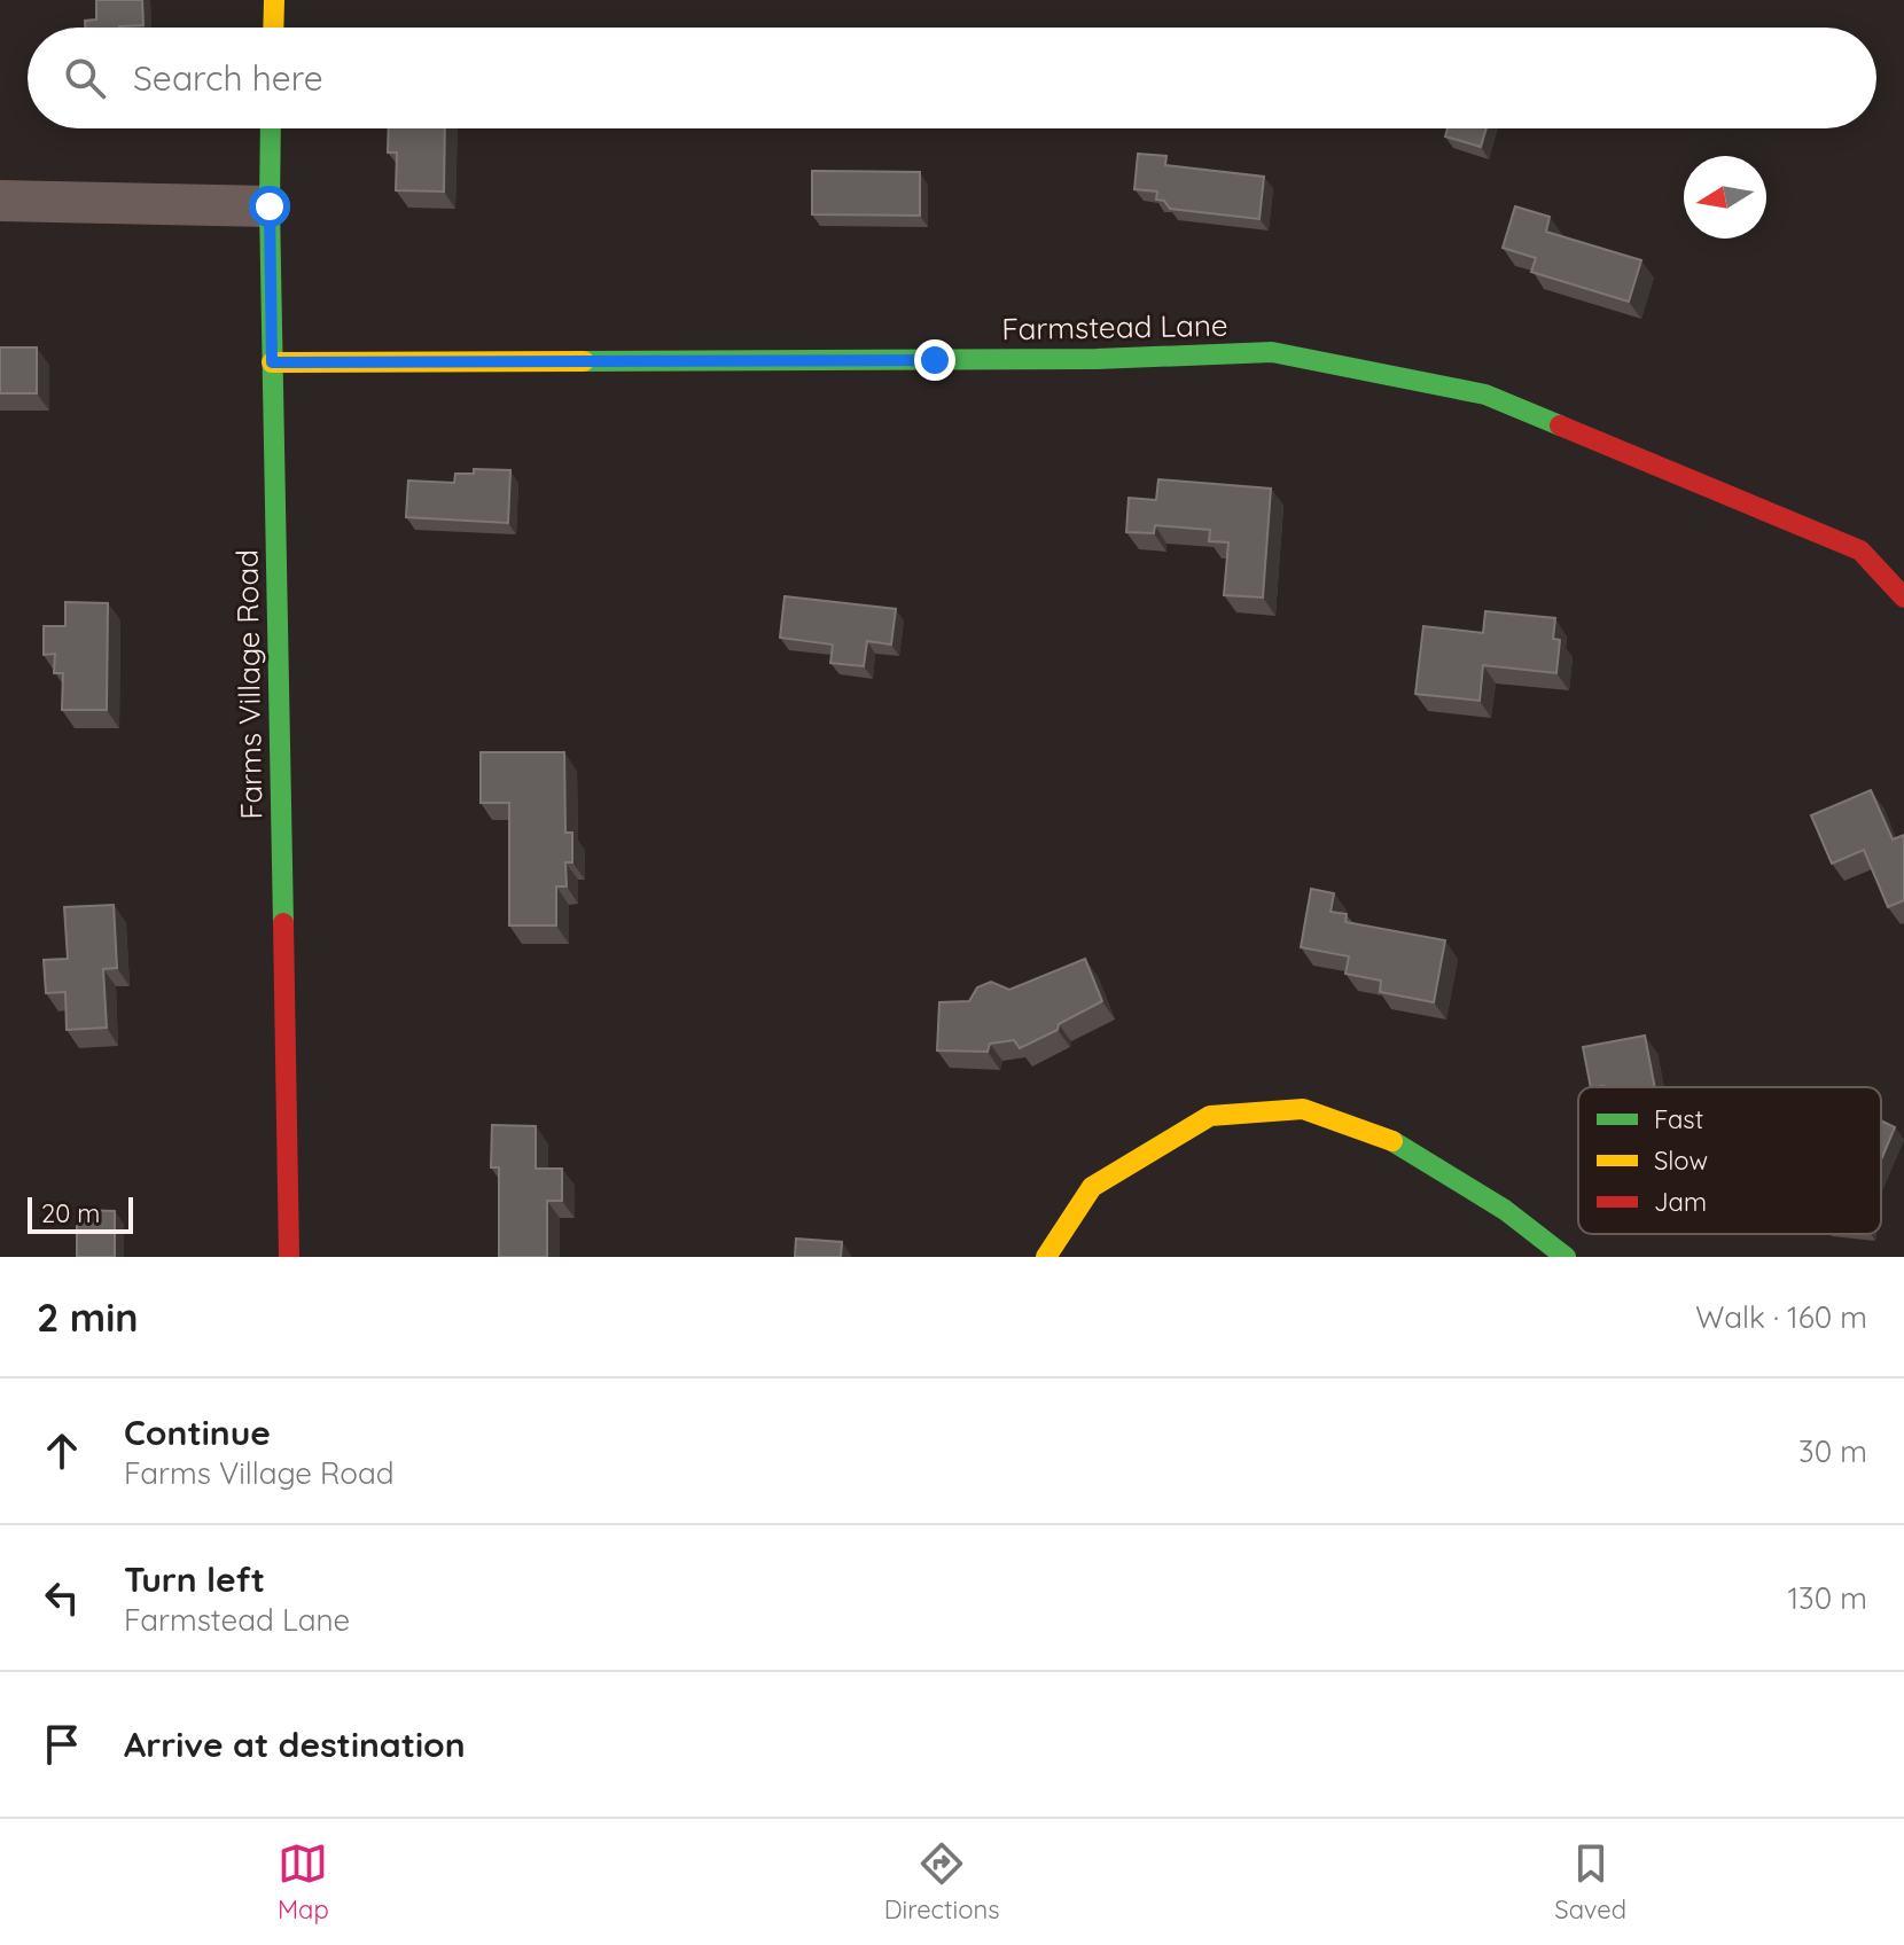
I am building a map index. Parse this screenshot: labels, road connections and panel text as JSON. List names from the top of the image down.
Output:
{
  "streets": {
    "street": ["Farmstead Lane", "Farms Village Road"]
  },
  "crossings": [
    ["Farmstead Lane", "Farms Village Road"]
  ],
  "legend": ["Fast", "Slow", "Jam"],
  "scale_bar": "20 m",
  "north": "left",
  "page": {
    "search": "Search here",
    "scale": "20 m",
    "heading": ["2 min", "Walk · 160 m"],
    "list": [
      ["Continue", "Farms Village Road", "30 m"],
      ["Turn left", "Farmstead Lane", "130 m"],
      "Arrive at destination"
    ],
    "nav": ["Map", "Directions", "Saved"]
  }
}
